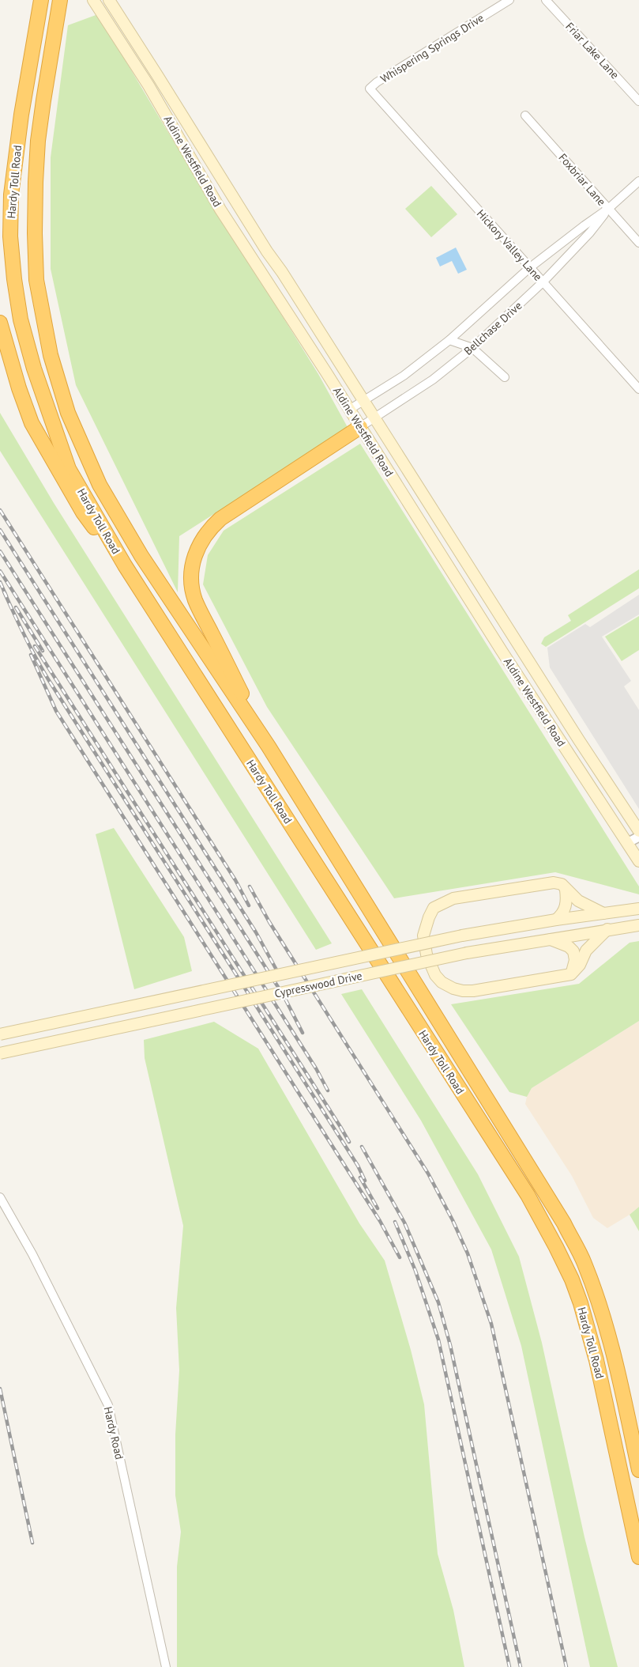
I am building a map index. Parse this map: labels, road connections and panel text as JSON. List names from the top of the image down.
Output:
{
  "streets": {
    "highway": ["Hardy Toll Road"],
    "main road": ["Aldine Westfield Road", "Cypresswood Drive"],
    "street": [
      "Whispering Springs Drive",
      "Friar Lake Lane",
      "Foxbriar Lane",
      "Hickory Valley Lane",
      "Bellchase Drive",
      "Hardy Road"
    ]
  },
  "crossings": [
    ["Whispering Springs Drive", "Hickory Valley Lane"],
    ["Aldine Westfield Road", "Bellchase Drive"],
    ["Foxbriar Lane", "Bellchase Drive"],
    ["Hickory Valley Lane", "Bellchase Drive"]
  ]
}
